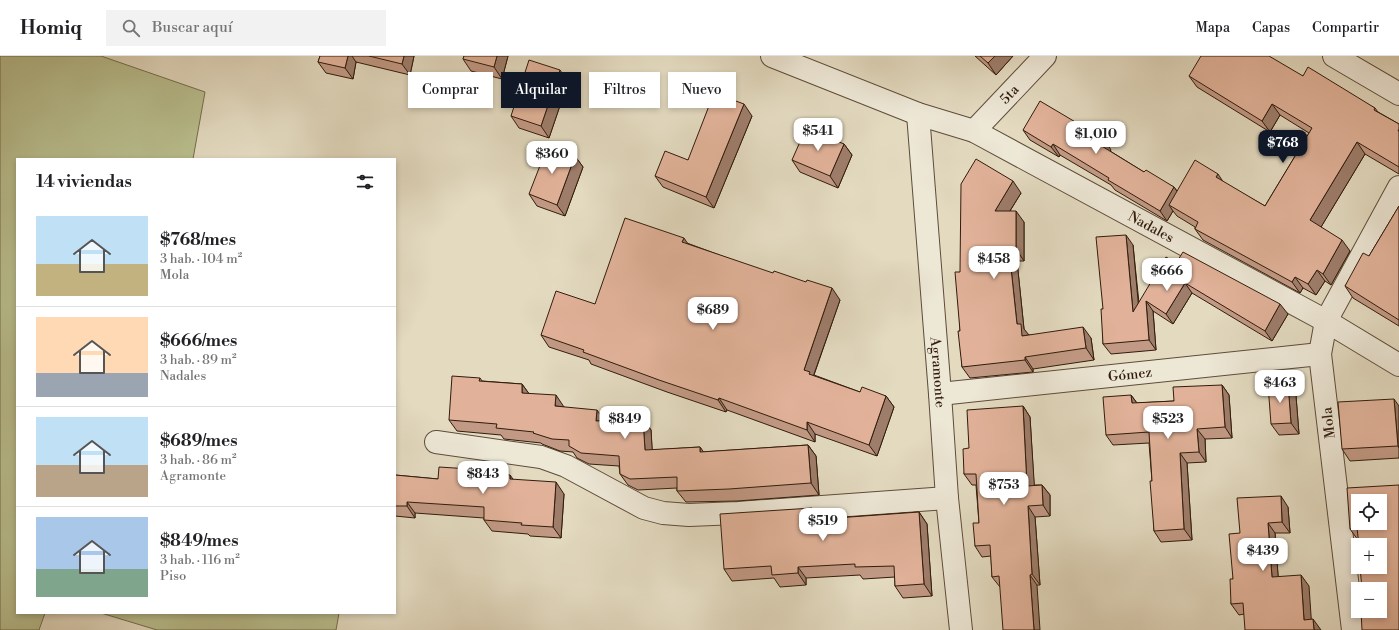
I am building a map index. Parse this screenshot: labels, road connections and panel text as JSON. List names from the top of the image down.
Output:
{
  "streets": {
    "street": [
      "5ta",
      "Nadales",
      "Agramonte",
      "Gómez",
      "Mola"
    ]
  },
  "crossings": [
    ["5ta", "Nadales"],
    ["Nadales", "Agramonte"],
    ["Nadales", "Mola"],
    ["Agramonte", "Gómez"],
    ["Gómez", "Mola"]
  ],
  "page": {
    "header": "Homiq",
    "search": "Buscar aquí",
    "nav": ["Mapa", "Capas", "Compartir"],
    "chip": [
      "Comprar",
      "Alquilar",
      "Filtros",
      "Nuevo"
    ],
    "price": [
      "$541",
      "$1,010",
      "$768",
      "$360",
      "$458",
      "$666",
      "$689",
      "$463",
      "$849",
      "$523",
      "$843",
      "$753",
      "$519",
      "$439"
    ],
    "heading": "14 viviendas",
    "list": [
      {
        "name": "$768/mes",
        "note": "3 hab. · 104 m² · Mola"
      },
      {
        "name": "$666/mes",
        "note": "3 hab. · 89 m² · Nadales"
      },
      {
        "name": "$689/mes",
        "note": "3 hab. · 86 m² · Agramonte"
      },
      {
        "name": "$849/mes",
        "note": "3 hab. · 116 m² · Piso"
      }
    ],
    "map_buttons": ["+", "−"]
  }
}
